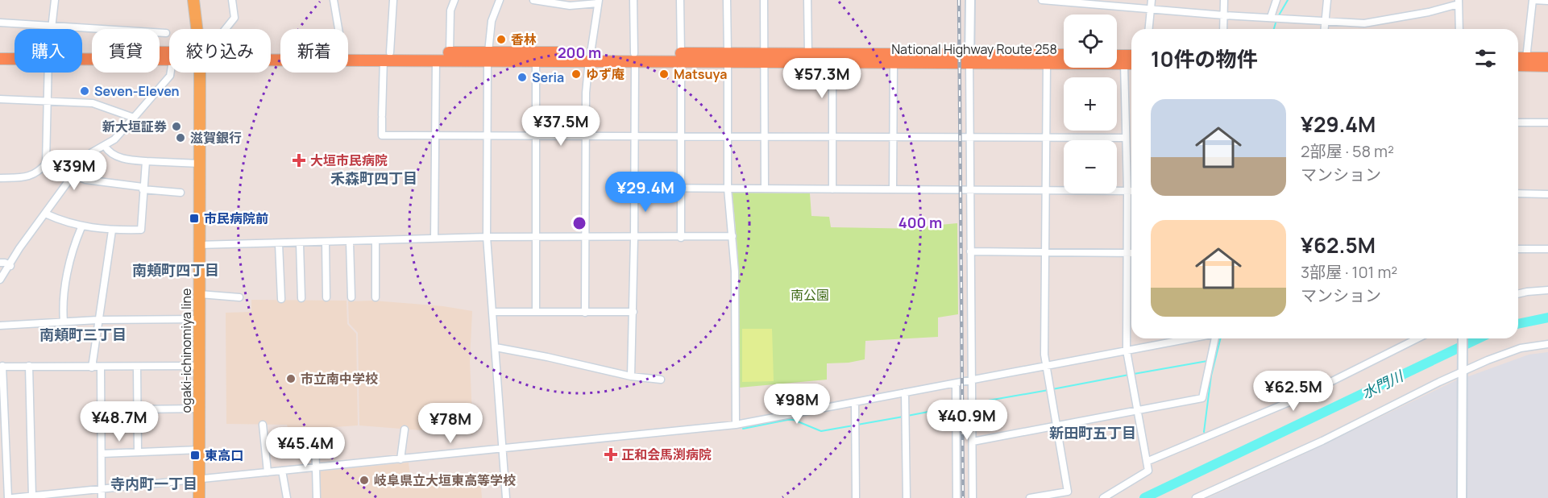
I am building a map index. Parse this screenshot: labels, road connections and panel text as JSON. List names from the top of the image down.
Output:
{
  "streets": {
    "highway": ["National Highway Route 258"],
    "main road": ["ogaki-ichinomiya line"]
  },
  "districts": [
    "禾森町四丁目",
    "南頬町四丁目",
    "南頬町三丁目",
    "新田町五丁目",
    "寺内町一丁目"
  ],
  "water": ["水門川"],
  "parks": ["南公園"],
  "places": {
    "other": [
      "香林",
      "ゆず庵",
      "Matsuya",
      "Seria",
      "Seven-Eleven",
      "新大垣証券",
      "滋賀銀行",
      "市立南中学校",
      "岐阜県立大垣東高等学校"
    ],
    "health": ["大垣市民病院", "正和会馬渕病院"],
    "transit": ["市民病院前", "東高口"]
  },
  "page": {
    "map_buttons": ["+", "−"],
    "chip": [
      "購入",
      "賃貸",
      "絞り込み",
      "新着"
    ],
    "heading": "10件の物件",
    "price": [
      "¥57.3M",
      "¥37.5M",
      "¥39M",
      "¥29.4M",
      "¥62.5M",
      "¥98M",
      "¥40.9M",
      "¥48.7M",
      "¥78M",
      "¥45.4M"
    ],
    "list": [
      {
        "name": "¥29.4M",
        "note": "2部屋 · 58 m² · マンション"
      },
      {
        "name": "¥62.5M",
        "note": "3部屋 · 101 m² · マンション"
      }
    ]
  },
  "rings": ["200 m", "400 m"]
}
